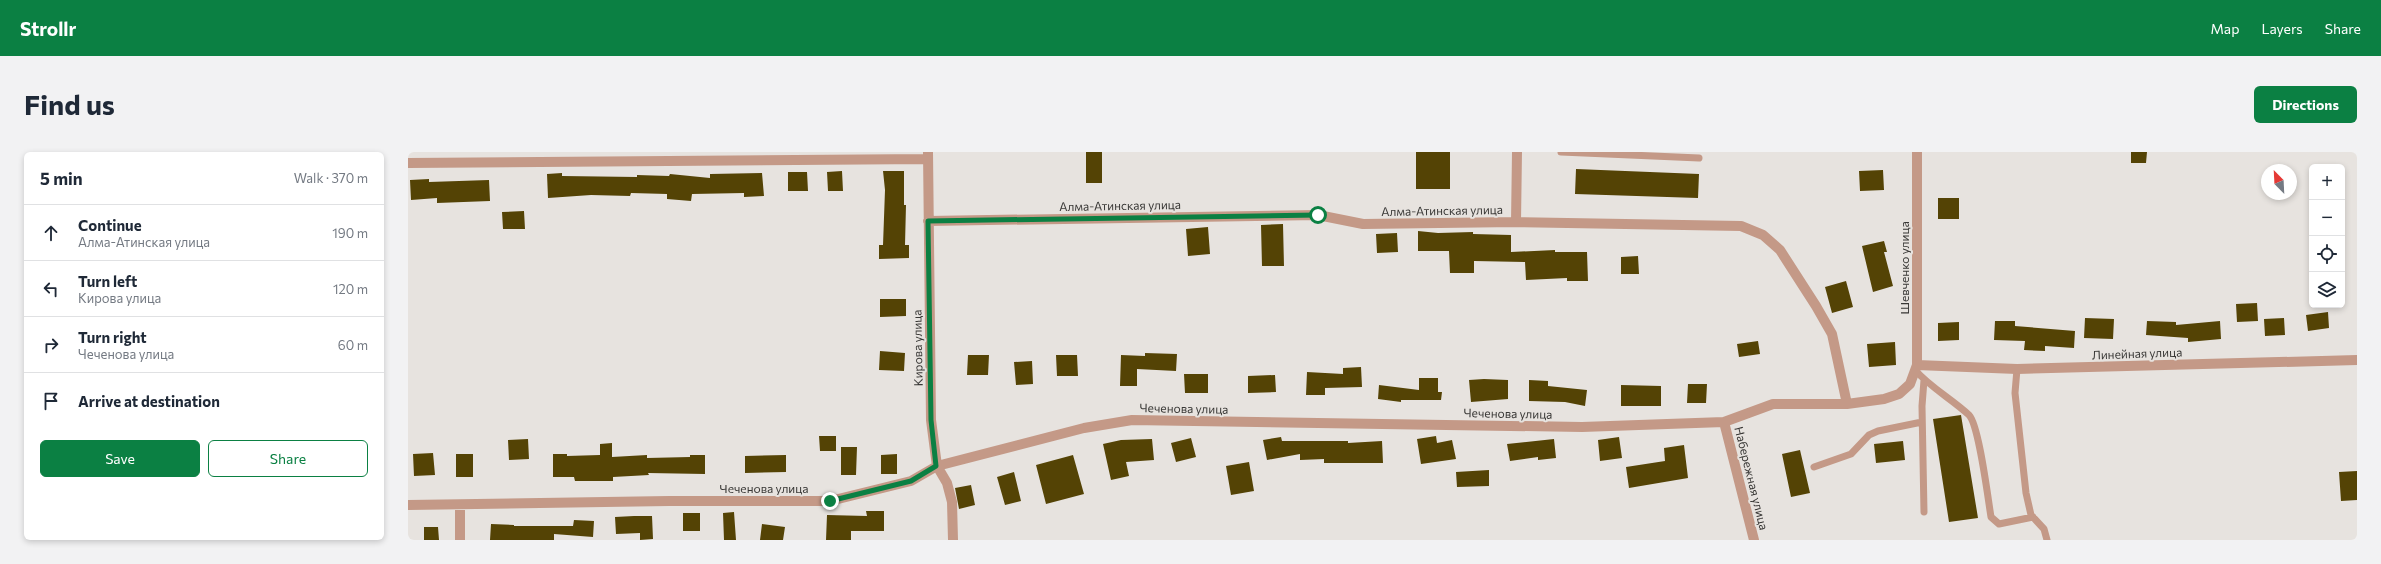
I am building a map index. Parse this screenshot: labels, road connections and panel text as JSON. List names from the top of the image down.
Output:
{
  "streets": {
    "street": [
      "Алма-Атинская улица",
      "Шевченко улица",
      "Кирова улица",
      "Линейная улица",
      "Чеченова улица",
      "Набережная улица"
    ]
  },
  "crossings": [
    ["Алма-Атинская улица", "Кирова улица"],
    ["Алма-Атинская улица", "Чеченова улица"],
    ["Шевченко улица", "Линейная улица"],
    ["Шевченко улица", "Чеченова улица"],
    ["Кирова улица", "Чеченова улица"],
    ["Чеченова улица", "Набережная улица"]
  ],
  "north": "top left",
  "page": {
    "header": "Strollr",
    "nav": ["Map", "Layers", "Share"],
    "buttons": [
      "Directions",
      ["Save", "Share"]
    ],
    "title": "Find us",
    "heading": ["5 min", "Walk · 370 m"],
    "map_buttons": ["+", "−"],
    "list": [
      ["Continue", "Алма-Атинская улица", "190 m"],
      ["Turn left", "Кирова улица", "120 m"],
      ["Turn right", "Чеченова улица", "60 m"],
      "Arrive at destination"
    ]
  }
}
